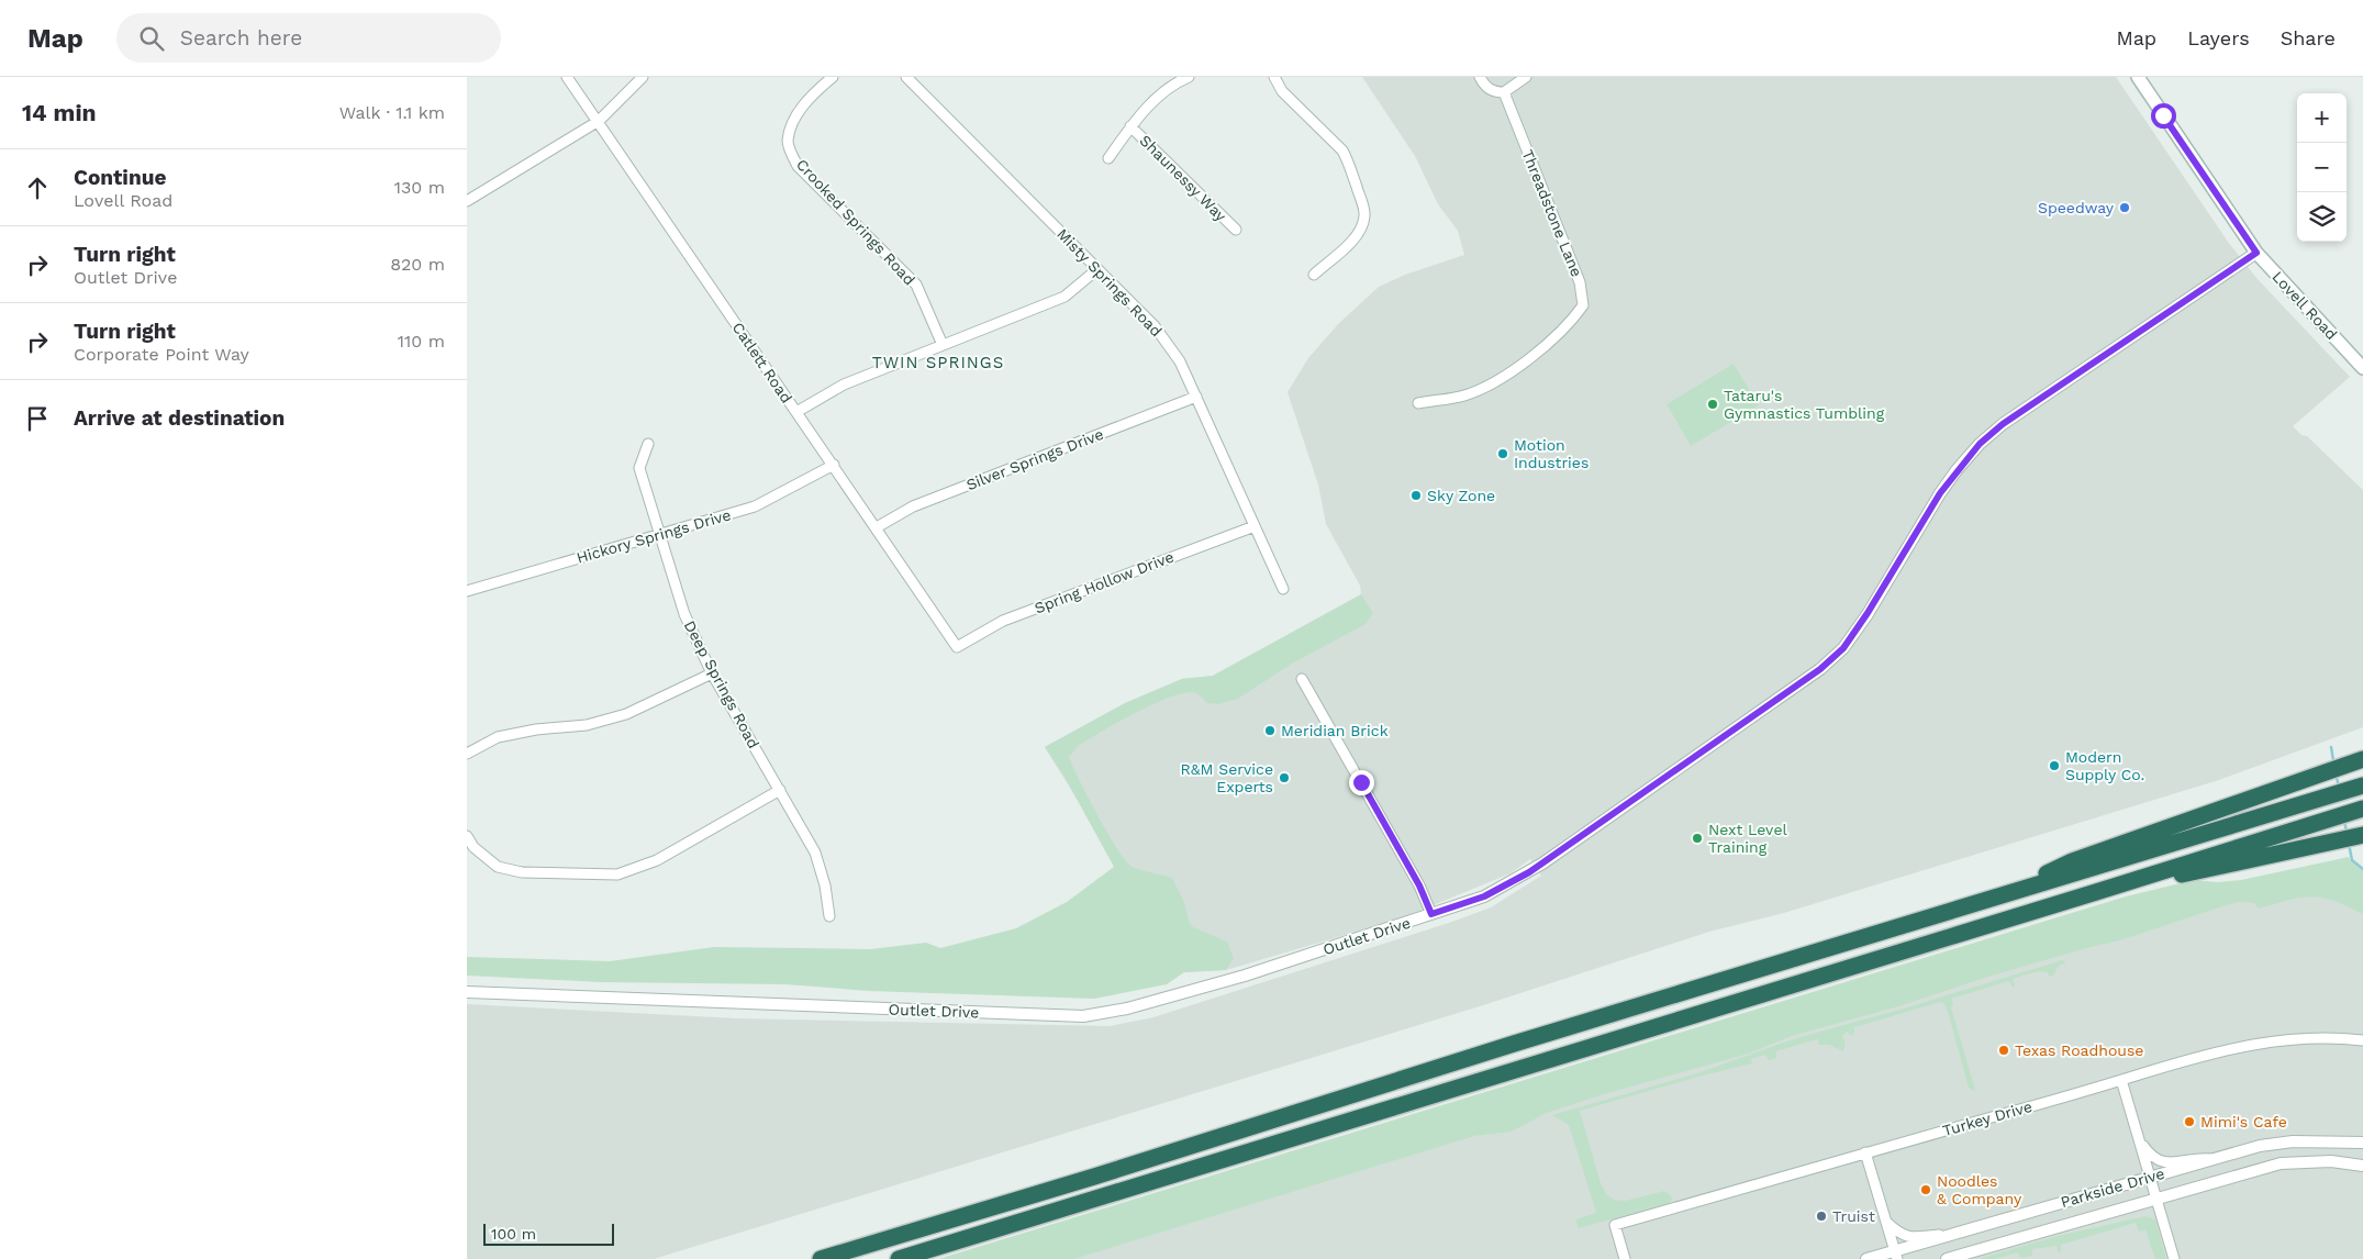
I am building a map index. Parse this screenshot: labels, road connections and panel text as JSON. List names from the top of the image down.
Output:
{
  "streets": {
    "main road": ["Lovell Road"],
    "street": [
      "Shaunessy Way",
      "Threadstone Lane",
      "Crooked Springs Road",
      "Misty Springs Road",
      "Catlett Road",
      "Silver Springs Drive",
      "Hickory Springs Drive",
      "Spring Hollow Drive",
      "Deep Springs Road",
      "Outlet Drive",
      "Turkey Drive",
      "Parkside Drive"
    ]
  },
  "crossings": [
    ["Misty Springs Road", "Silver Springs Drive"],
    ["Misty Springs Road", "Spring Hollow Drive"],
    ["Lovell Road", "Outlet Drive"],
    ["Catlett Road", "Silver Springs Drive"],
    ["Catlett Road", "Hickory Springs Drive"],
    ["Catlett Road", "Spring Hollow Drive"],
    ["Hickory Springs Drive", "Deep Springs Road"]
  ],
  "districts": ["TWIN SPRINGS"],
  "places": [
    "Speedway",
    "Tataru's Gymnastics Tumbling",
    "Motion Industries",
    "Sky Zone",
    "Meridian Brick",
    "Modern Supply Co.",
    "R&M Service Experts",
    "Next Level Training",
    "Texas Roadhouse",
    "Mimi's Cafe",
    "Noodles & Company",
    "Truist"
  ],
  "scale_bar": "100 m",
  "page": {
    "header": "Map",
    "search": "Search here",
    "nav": ["Map", "Layers", "Share"],
    "heading": ["14 min", "Walk · 1.1 km"],
    "map_buttons": ["+", "−"],
    "list": [
      ["Continue", "Lovell Road", "130 m"],
      ["Turn right", "Outlet Drive", "820 m"],
      ["Turn right", "Corporate Point Way", "110 m"],
      "Arrive at destination"
    ],
    "scale": "100 m"
  }
}
